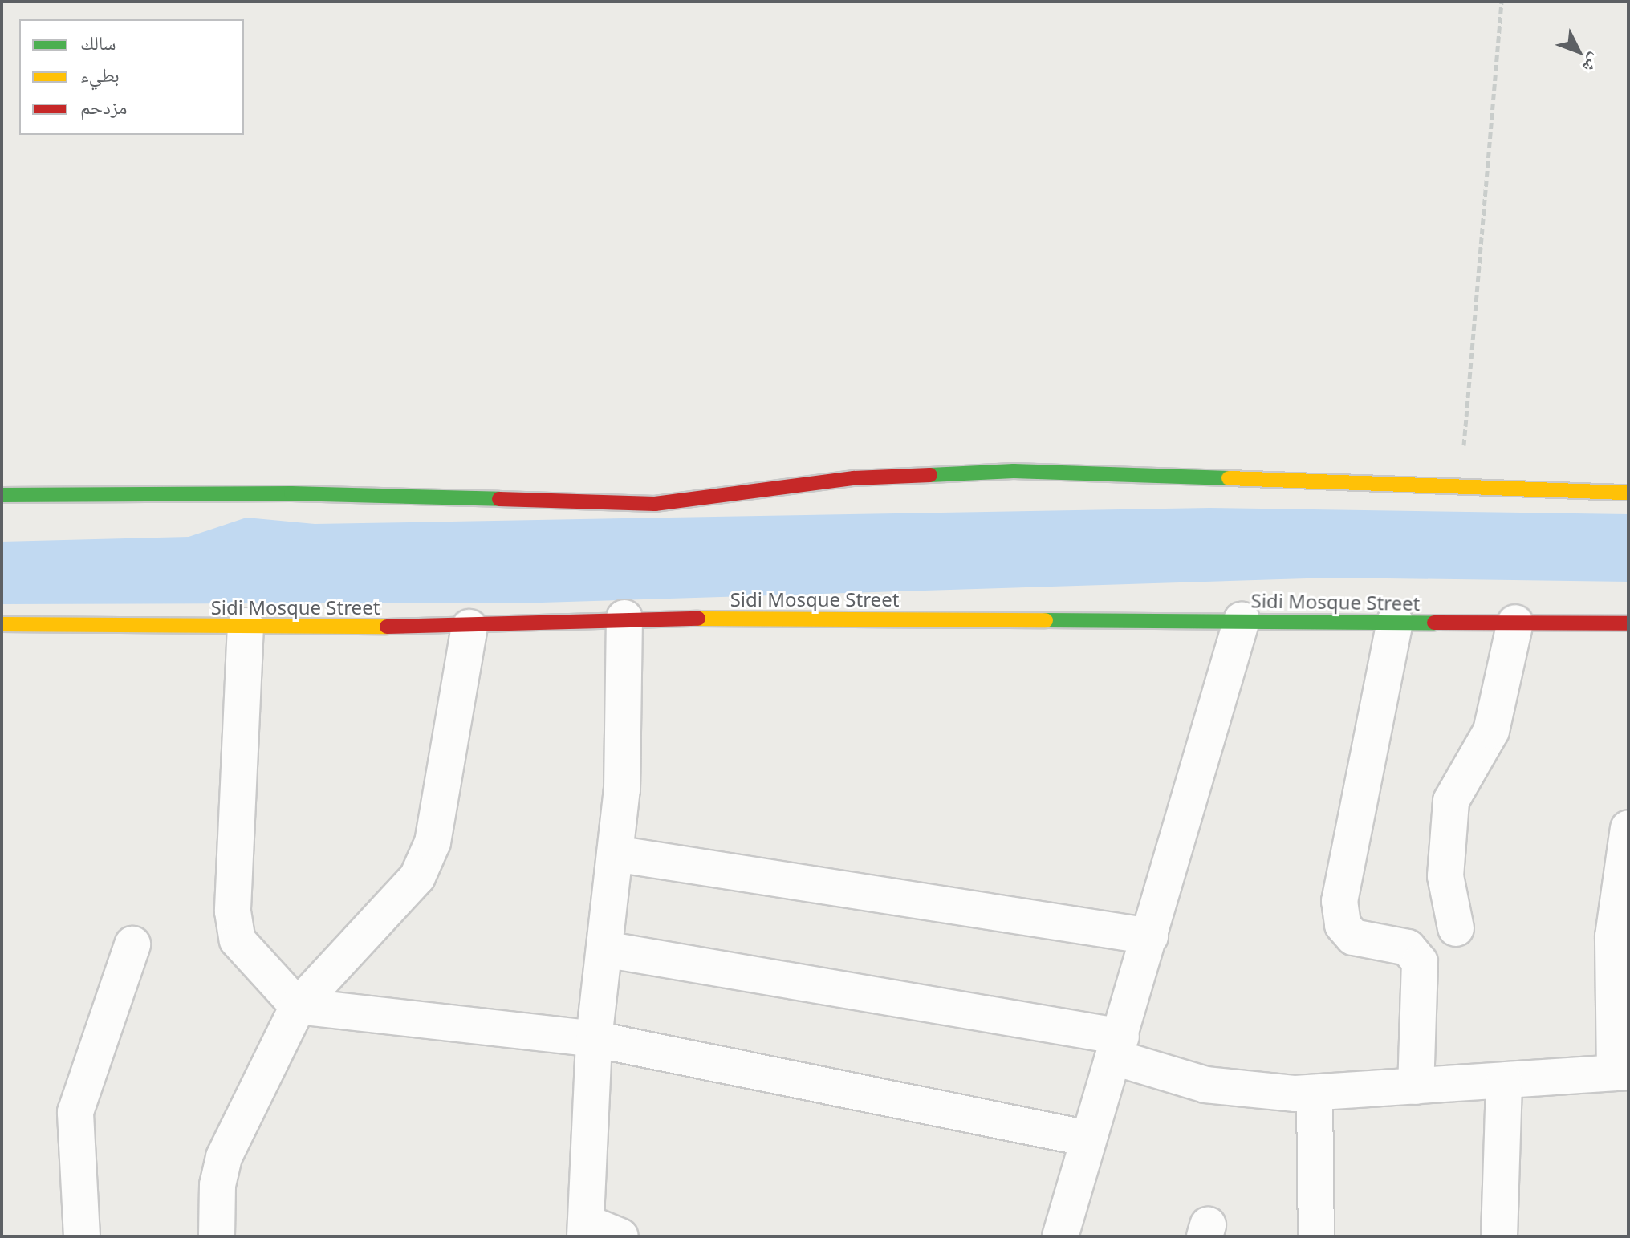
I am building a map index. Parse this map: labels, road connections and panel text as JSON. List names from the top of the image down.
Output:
{
  "streets": {
    "street": ["Sidi Mosque Street"]
  },
  "legend": ["سالك", "بطيء", "مزدحم"],
  "north": "bottom right"
}
